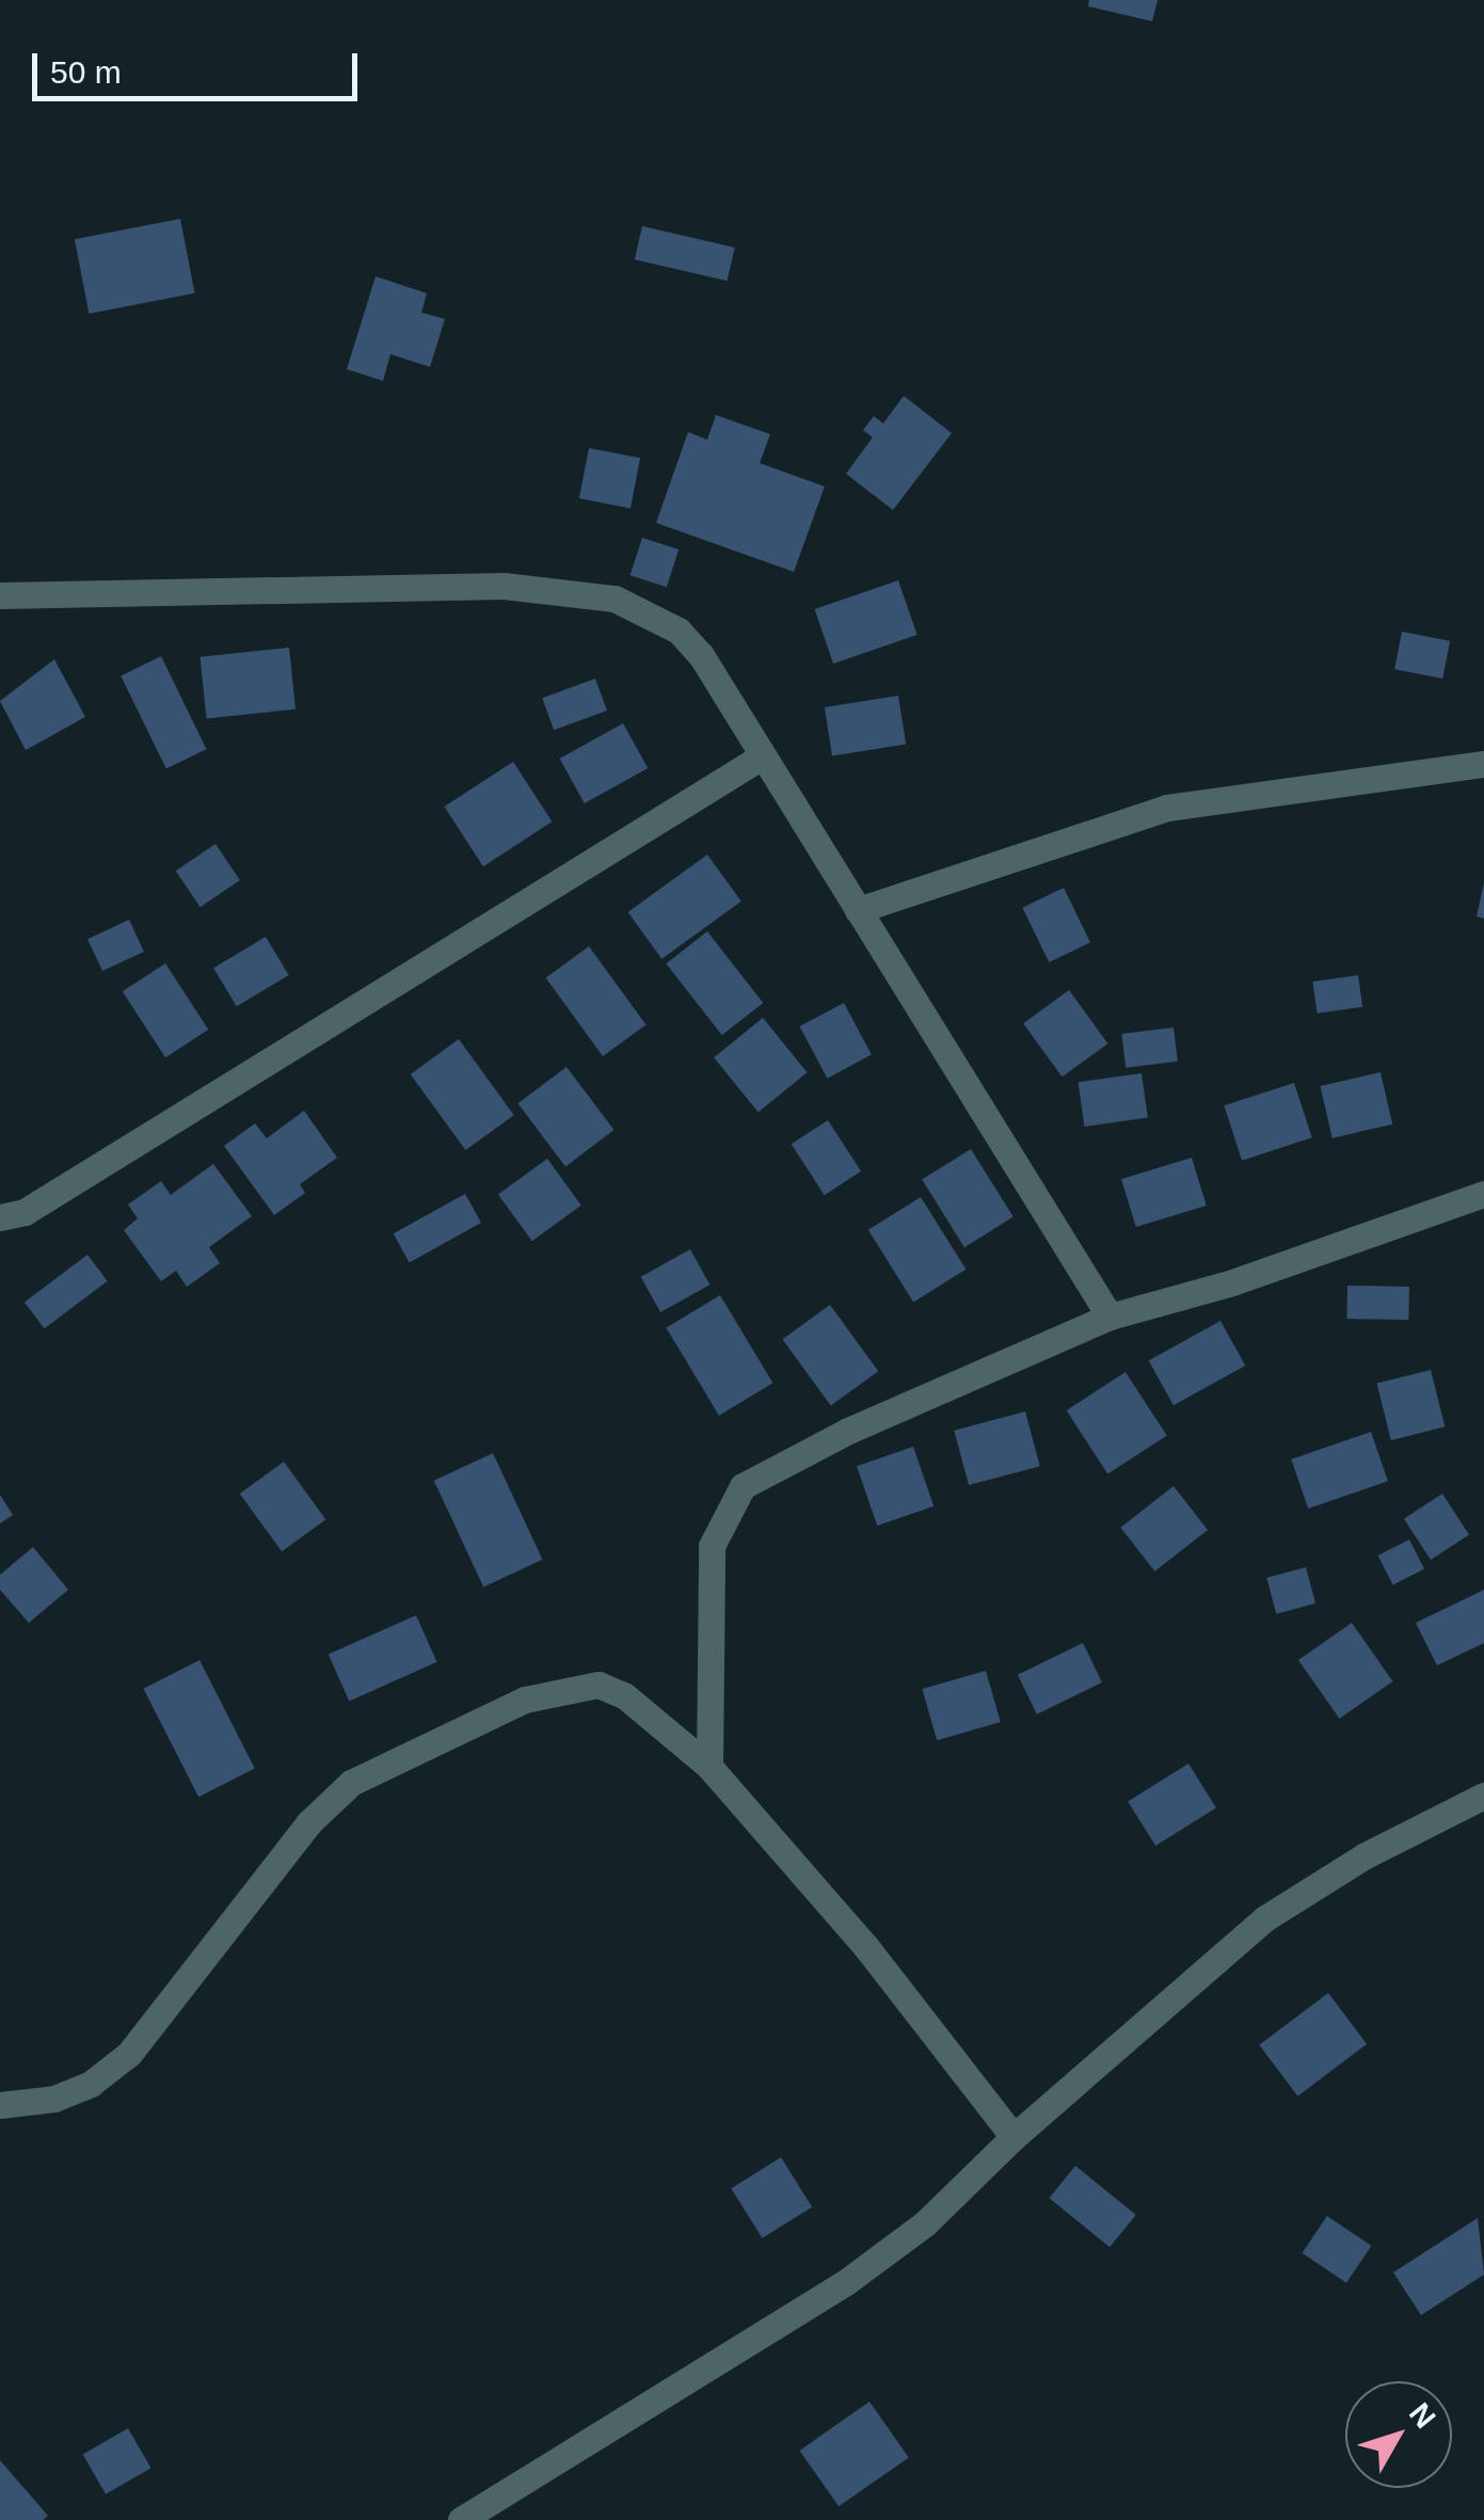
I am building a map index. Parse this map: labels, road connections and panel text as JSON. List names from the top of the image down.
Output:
{
  "scale_bar": "50 m",
  "north": "top right"
}
